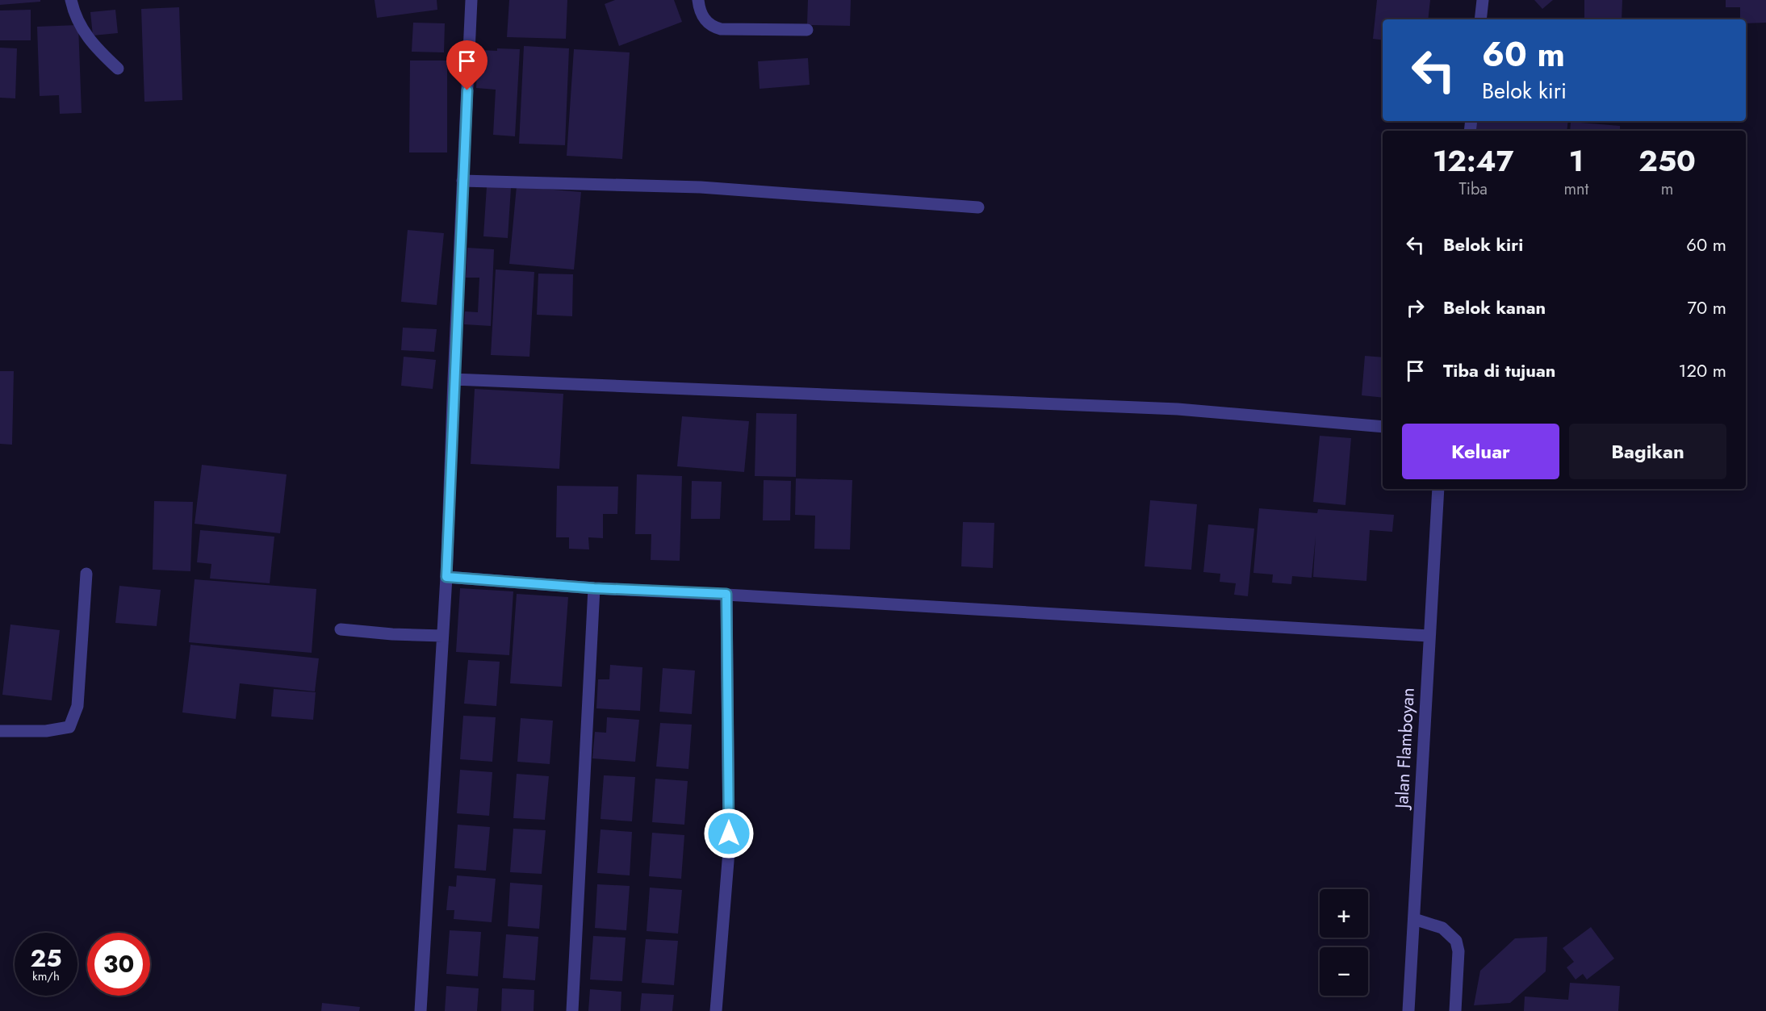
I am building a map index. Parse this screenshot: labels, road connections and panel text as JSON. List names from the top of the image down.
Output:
{
  "streets": {
    "street": ["Jalan Flamboyan"]
  },
  "page": {
    "turn": ["60 m", "Belok kiri"],
    "eta": [
      "12:47",
      "Tiba",
      "1",
      "mnt",
      "250",
      "m"
    ],
    "list": [
      {
        "name": "Belok kiri",
        "value": "60 m"
      },
      {
        "name": "Belok kanan",
        "value": "70 m"
      },
      {
        "name": "Tiba di tujuan",
        "value": "120 m"
      }
    ],
    "buttons": ["Keluar", "Bagikan"],
    "map_buttons": ["+", "−"],
    "speed": "25 km/h",
    "limit": "30"
  }
}
